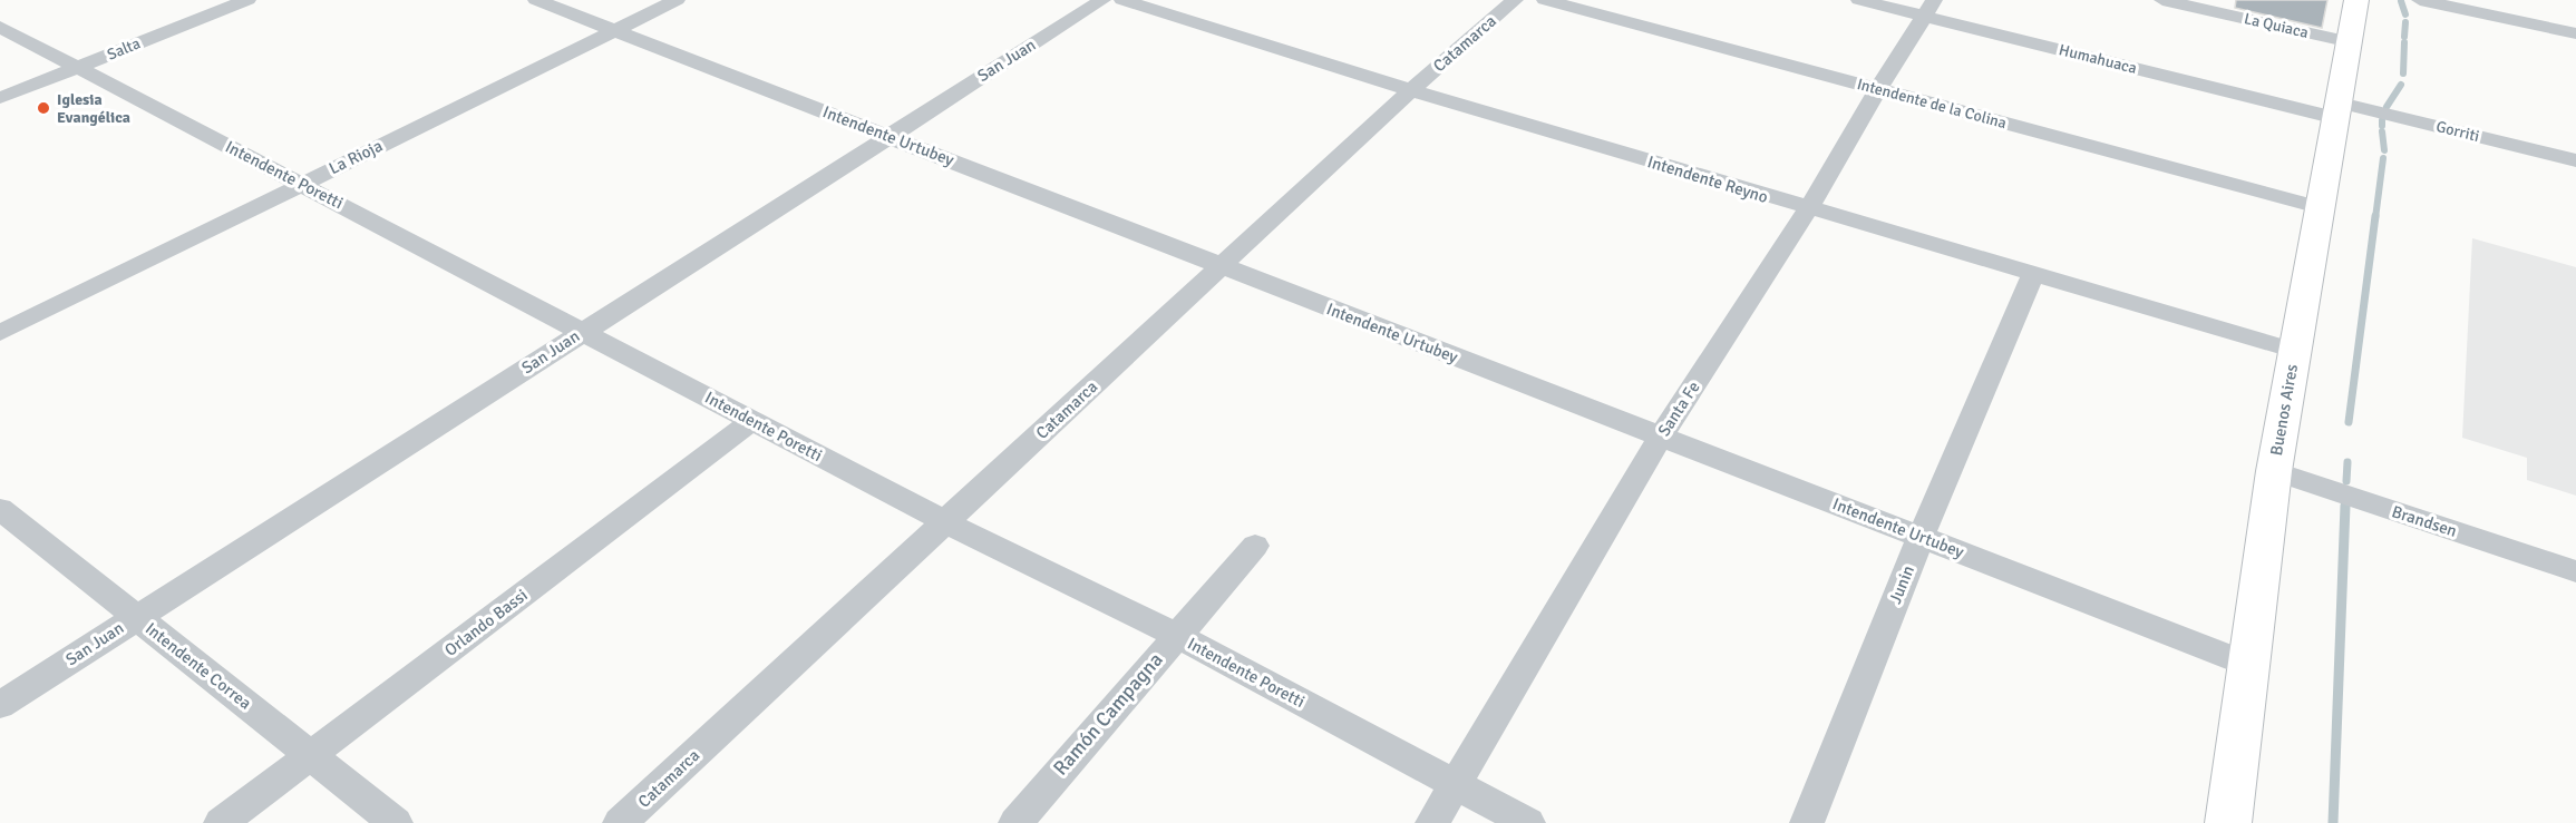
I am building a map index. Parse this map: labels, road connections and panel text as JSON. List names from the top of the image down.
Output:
{
  "streets": {
    "main road": ["Buenos Aires"],
    "street": [
      "La Quiaca",
      "Catamarca",
      "Salta",
      "Humahuaca",
      "San Juan",
      "Intendente de la Colina",
      "Gorriti",
      "Intendente Urtubey",
      "La Rioja",
      "Intendente Poretti",
      "Intendente Reyno",
      "Santa Fe",
      "Brandsen",
      "Junin",
      "Orlando Bassi",
      "Intendente Correa",
      "Ramón Campagna"
    ]
  },
  "crossings": [
    ["La Quiaca", "Buenos Aires"],
    ["Catamarca", "Intendente Urtubey"],
    ["Catamarca", "Intendente Poretti"],
    ["Catamarca", "Intendente Reyno"],
    ["Salta", "Intendente Poretti"],
    ["Humahuaca", "Gorriti"],
    ["Humahuaca", "Santa Fe"],
    ["Humahuaca", "Buenos Aires"],
    ["San Juan", "Intendente Urtubey"],
    ["San Juan", "Intendente Poretti"],
    ["San Juan", "Intendente Correa"],
    ["Intendente de la Colina", "Santa Fe"],
    ["Intendente de la Colina", "Buenos Aires"],
    ["Gorriti", "Buenos Aires"],
    ["Intendente Urtubey", "La Rioja"],
    ["Intendente Urtubey", "Santa Fe"],
    ["Intendente Urtubey", "Buenos Aires"],
    ["Intendente Urtubey", "Junin"],
    ["La Rioja", "Intendente Poretti"],
    ["Intendente Poretti", "Santa Fe"],
    ["Intendente Poretti", "Orlando Bassi"],
    ["Intendente Poretti", "Ramón Campagna"],
    ["Intendente Reyno", "Santa Fe"],
    ["Intendente Reyno", "Buenos Aires"],
    ["Intendente Reyno", "Junin"],
    ["Buenos Aires", "Brandsen"],
    ["Orlando Bassi", "Intendente Correa"]
  ],
  "places": ["Iglesia Evangélica"]
}
